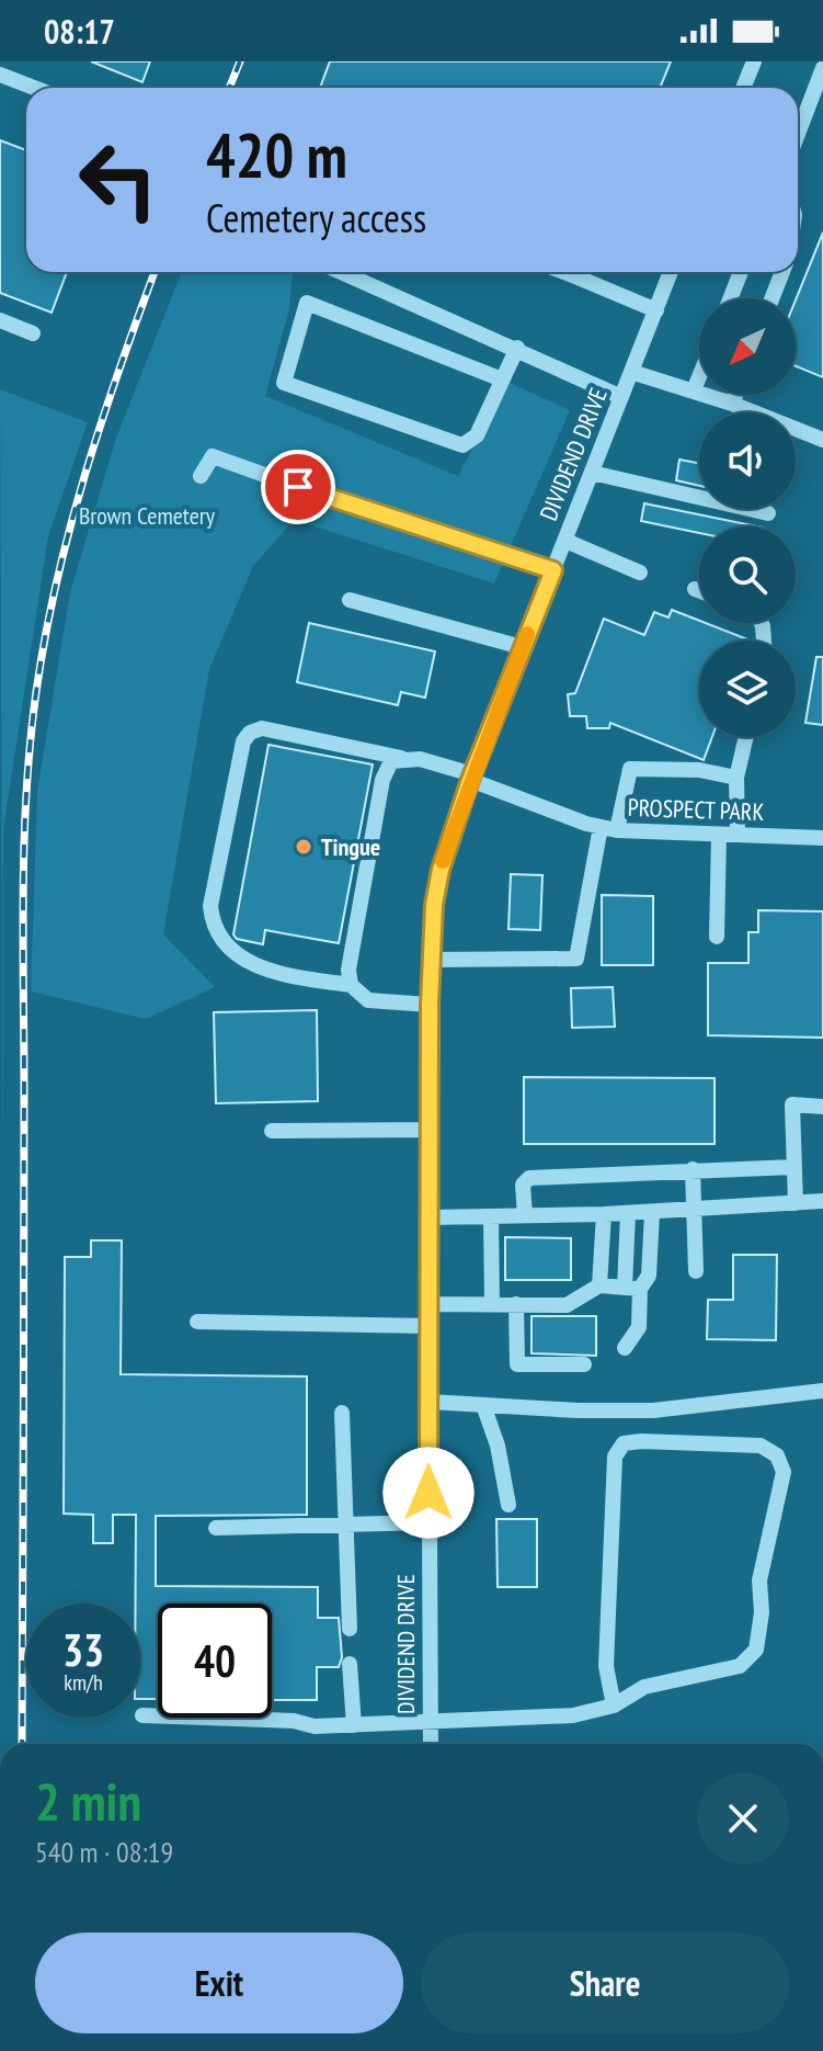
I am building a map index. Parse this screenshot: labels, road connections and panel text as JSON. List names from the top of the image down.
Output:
{
  "streets": {
    "street": ["DIVIDEND DRIVE", "PROSPECT PARK"]
  },
  "crossings": [
    ["DIVIDEND DRIVE", "PROSPECT PARK"]
  ],
  "parks": ["Brown Cemetery"],
  "places": ["Tingue"],
  "north": "bottom left",
  "page": {
    "status": "08:17",
    "turn": ["420 m", "Cemetery access"],
    "speed": "33 km/h",
    "limit": "40",
    "heading": ["2 min", "540 m · 08:19"],
    "buttons": ["Exit", "Share"]
  }
}
